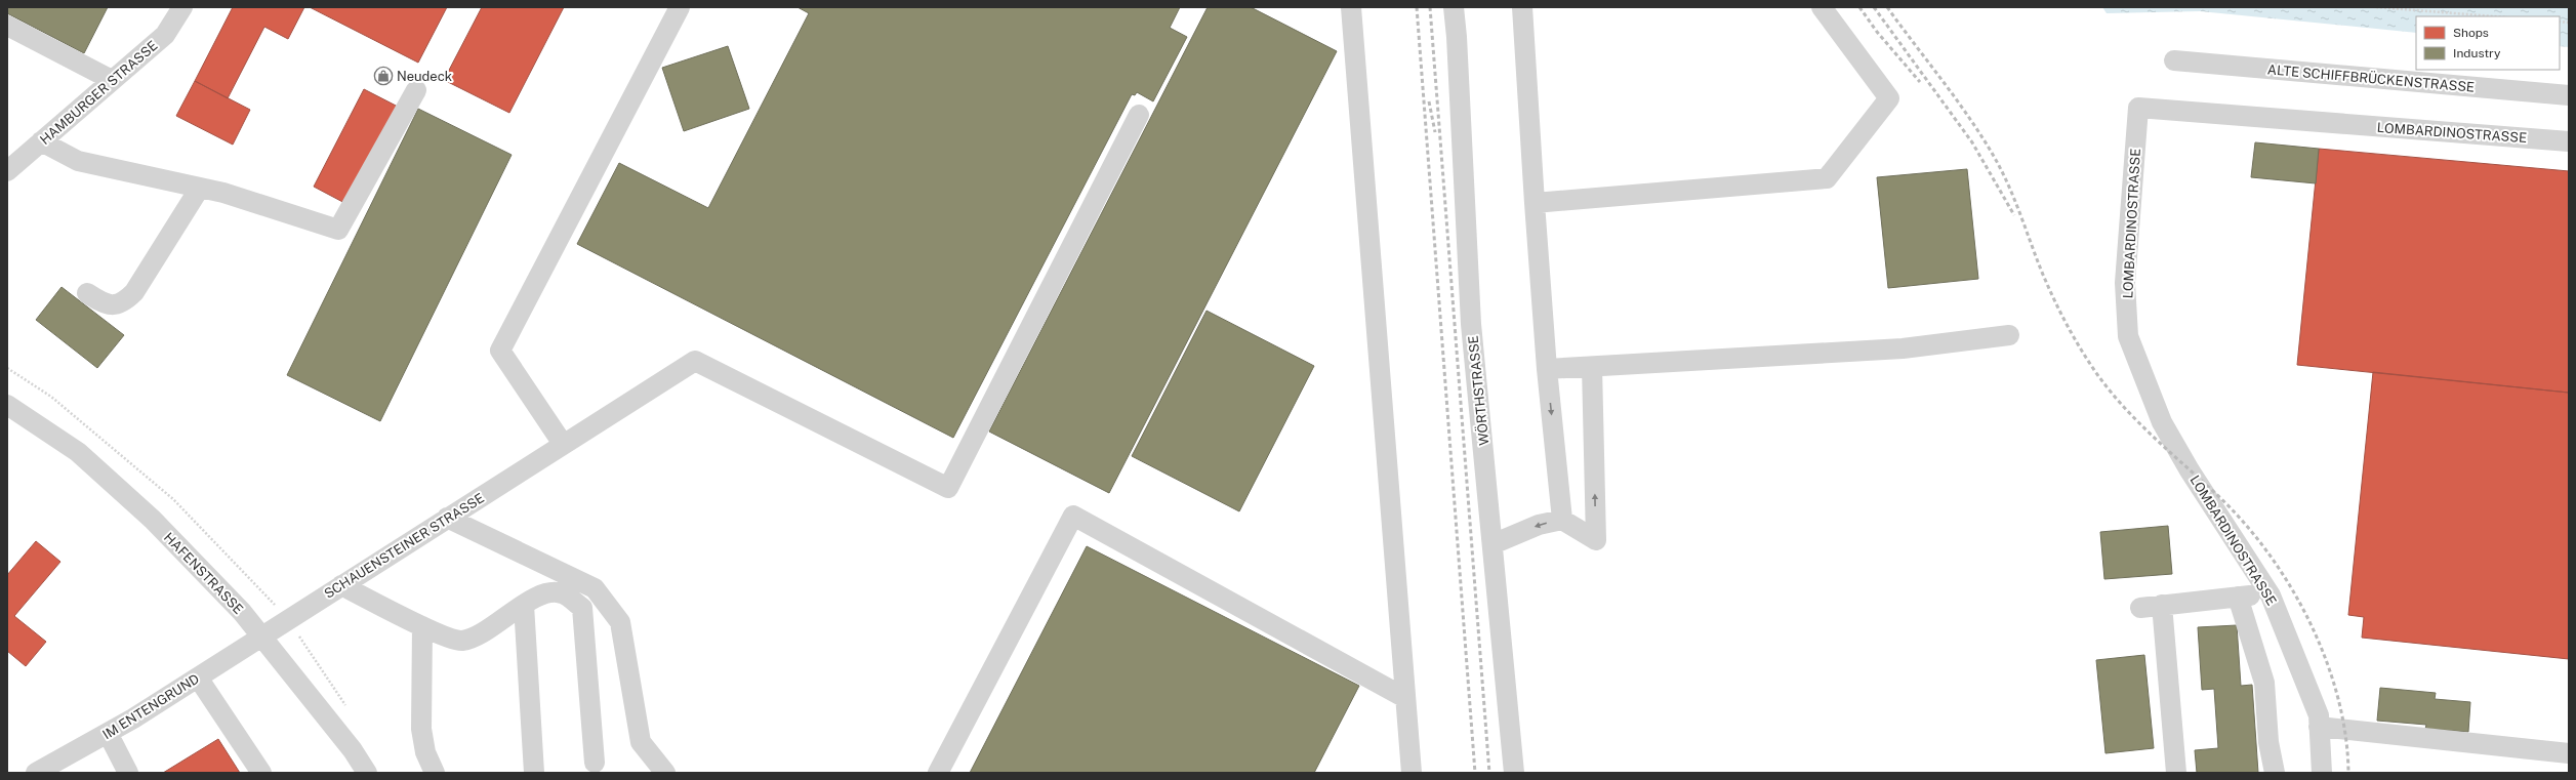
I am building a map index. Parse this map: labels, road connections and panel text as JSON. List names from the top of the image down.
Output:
{
  "streets": {
    "street": [
      "ALTE SCHIFFBRÜCKENSTRASSE",
      "HAMBURGER STRASSE",
      "LOMBARDINOSTRASSE",
      "WÖRTHSTRASSE",
      "SCHAUENSTEINER STRASSE",
      "HAFENSTRASSE",
      "IM ENTENGRUND"
    ]
  },
  "crossings": [
    ["SCHAUENSTEINER STRASSE", "HAFENSTRASSE"],
    ["SCHAUENSTEINER STRASSE", "IM ENTENGRUND"],
    ["HAFENSTRASSE", "IM ENTENGRUND"]
  ],
  "places": {
    "shop": ["Neudeck"]
  },
  "legend": ["Shops", "Industry"]
}
